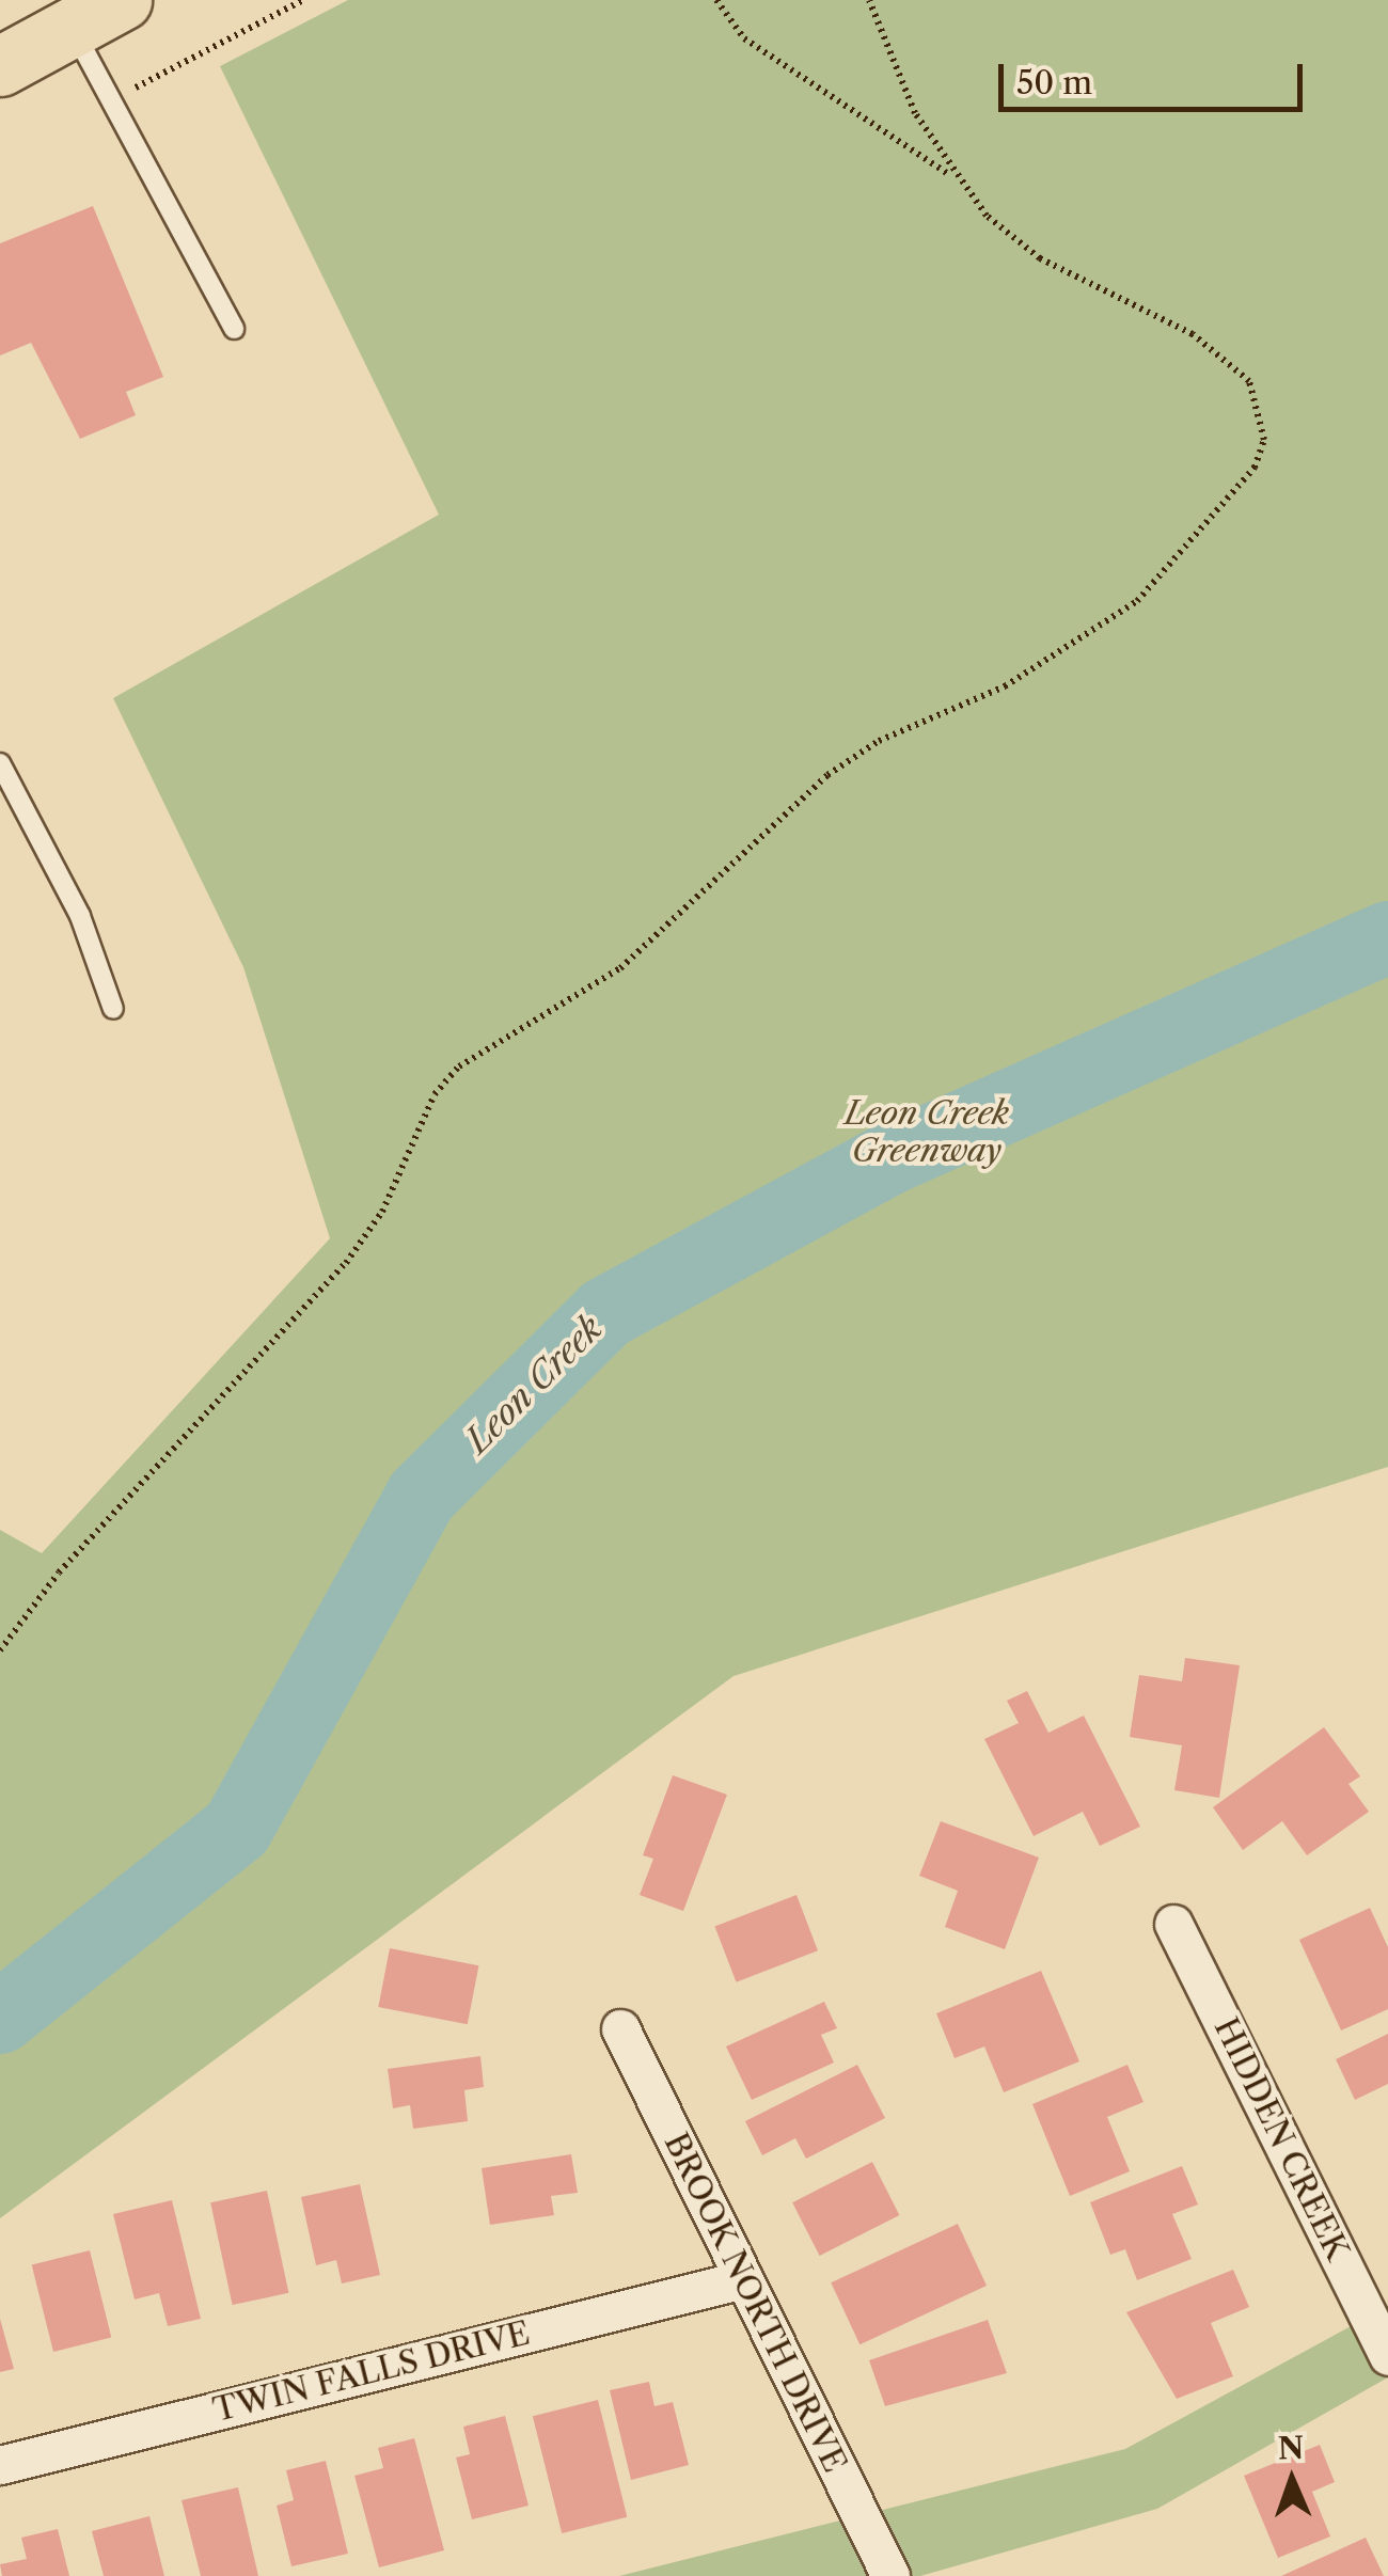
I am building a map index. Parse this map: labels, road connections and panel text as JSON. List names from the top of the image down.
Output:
{
  "streets": {
    "street": ["HIDDEN CREEK", "BROOK NORTH DRIVE", "TWIN FALLS DRIVE"]
  },
  "crossings": [
    ["BROOK NORTH DRIVE", "TWIN FALLS DRIVE"]
  ],
  "water": ["Leon Creek"],
  "parks": ["Leon Creek Greenway"],
  "scale_bar": "50 m",
  "north": "top"
}
